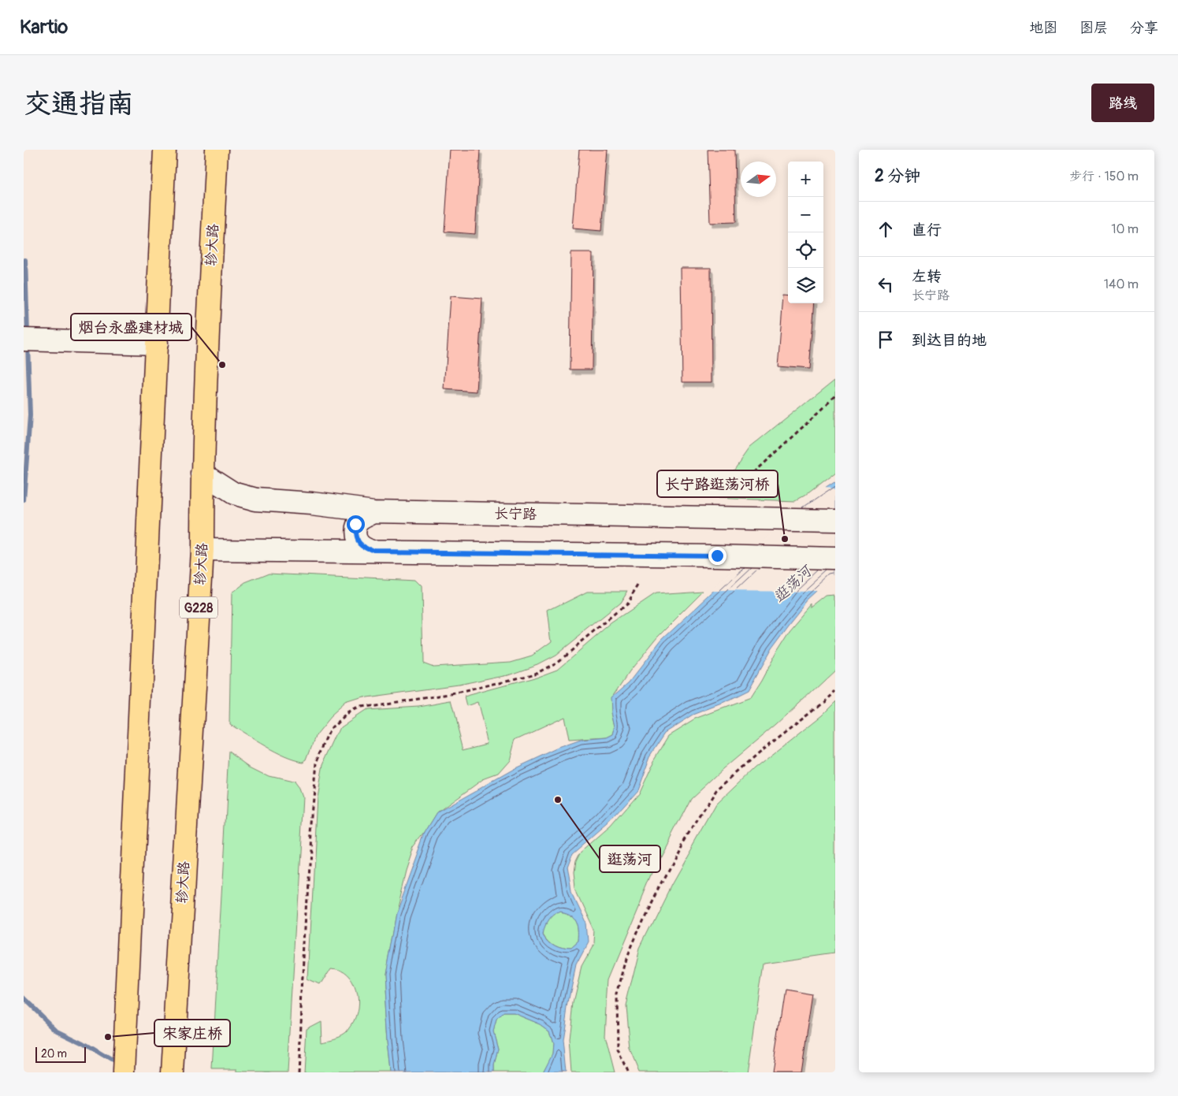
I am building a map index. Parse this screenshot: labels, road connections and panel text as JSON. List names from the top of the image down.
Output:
{
  "streets": {
    "highway": ["轸大路", "G228"],
    "street": ["长宁路"]
  },
  "crossings": [
    ["轸大路", "长宁路"]
  ],
  "water": ["逛荡河"],
  "places": [
    "烟台永盛建材城",
    "长宁路逛荡河桥",
    "逛荡河",
    "宋家庄桥"
  ],
  "scale_bar": "20 m",
  "north": "right",
  "page": {
    "header": "Kartio",
    "nav": ["地图", "图层", "分享"],
    "buttons": "路线",
    "title": "交通指南",
    "heading": ["2 分钟", "步行 · 150 m"],
    "map_buttons": ["+", "−"],
    "list": [
      ["直行", "10 m"],
      ["左转", "长宁路", "140 m"],
      "到达目的地"
    ],
    "scale": "20 m"
  }
}
